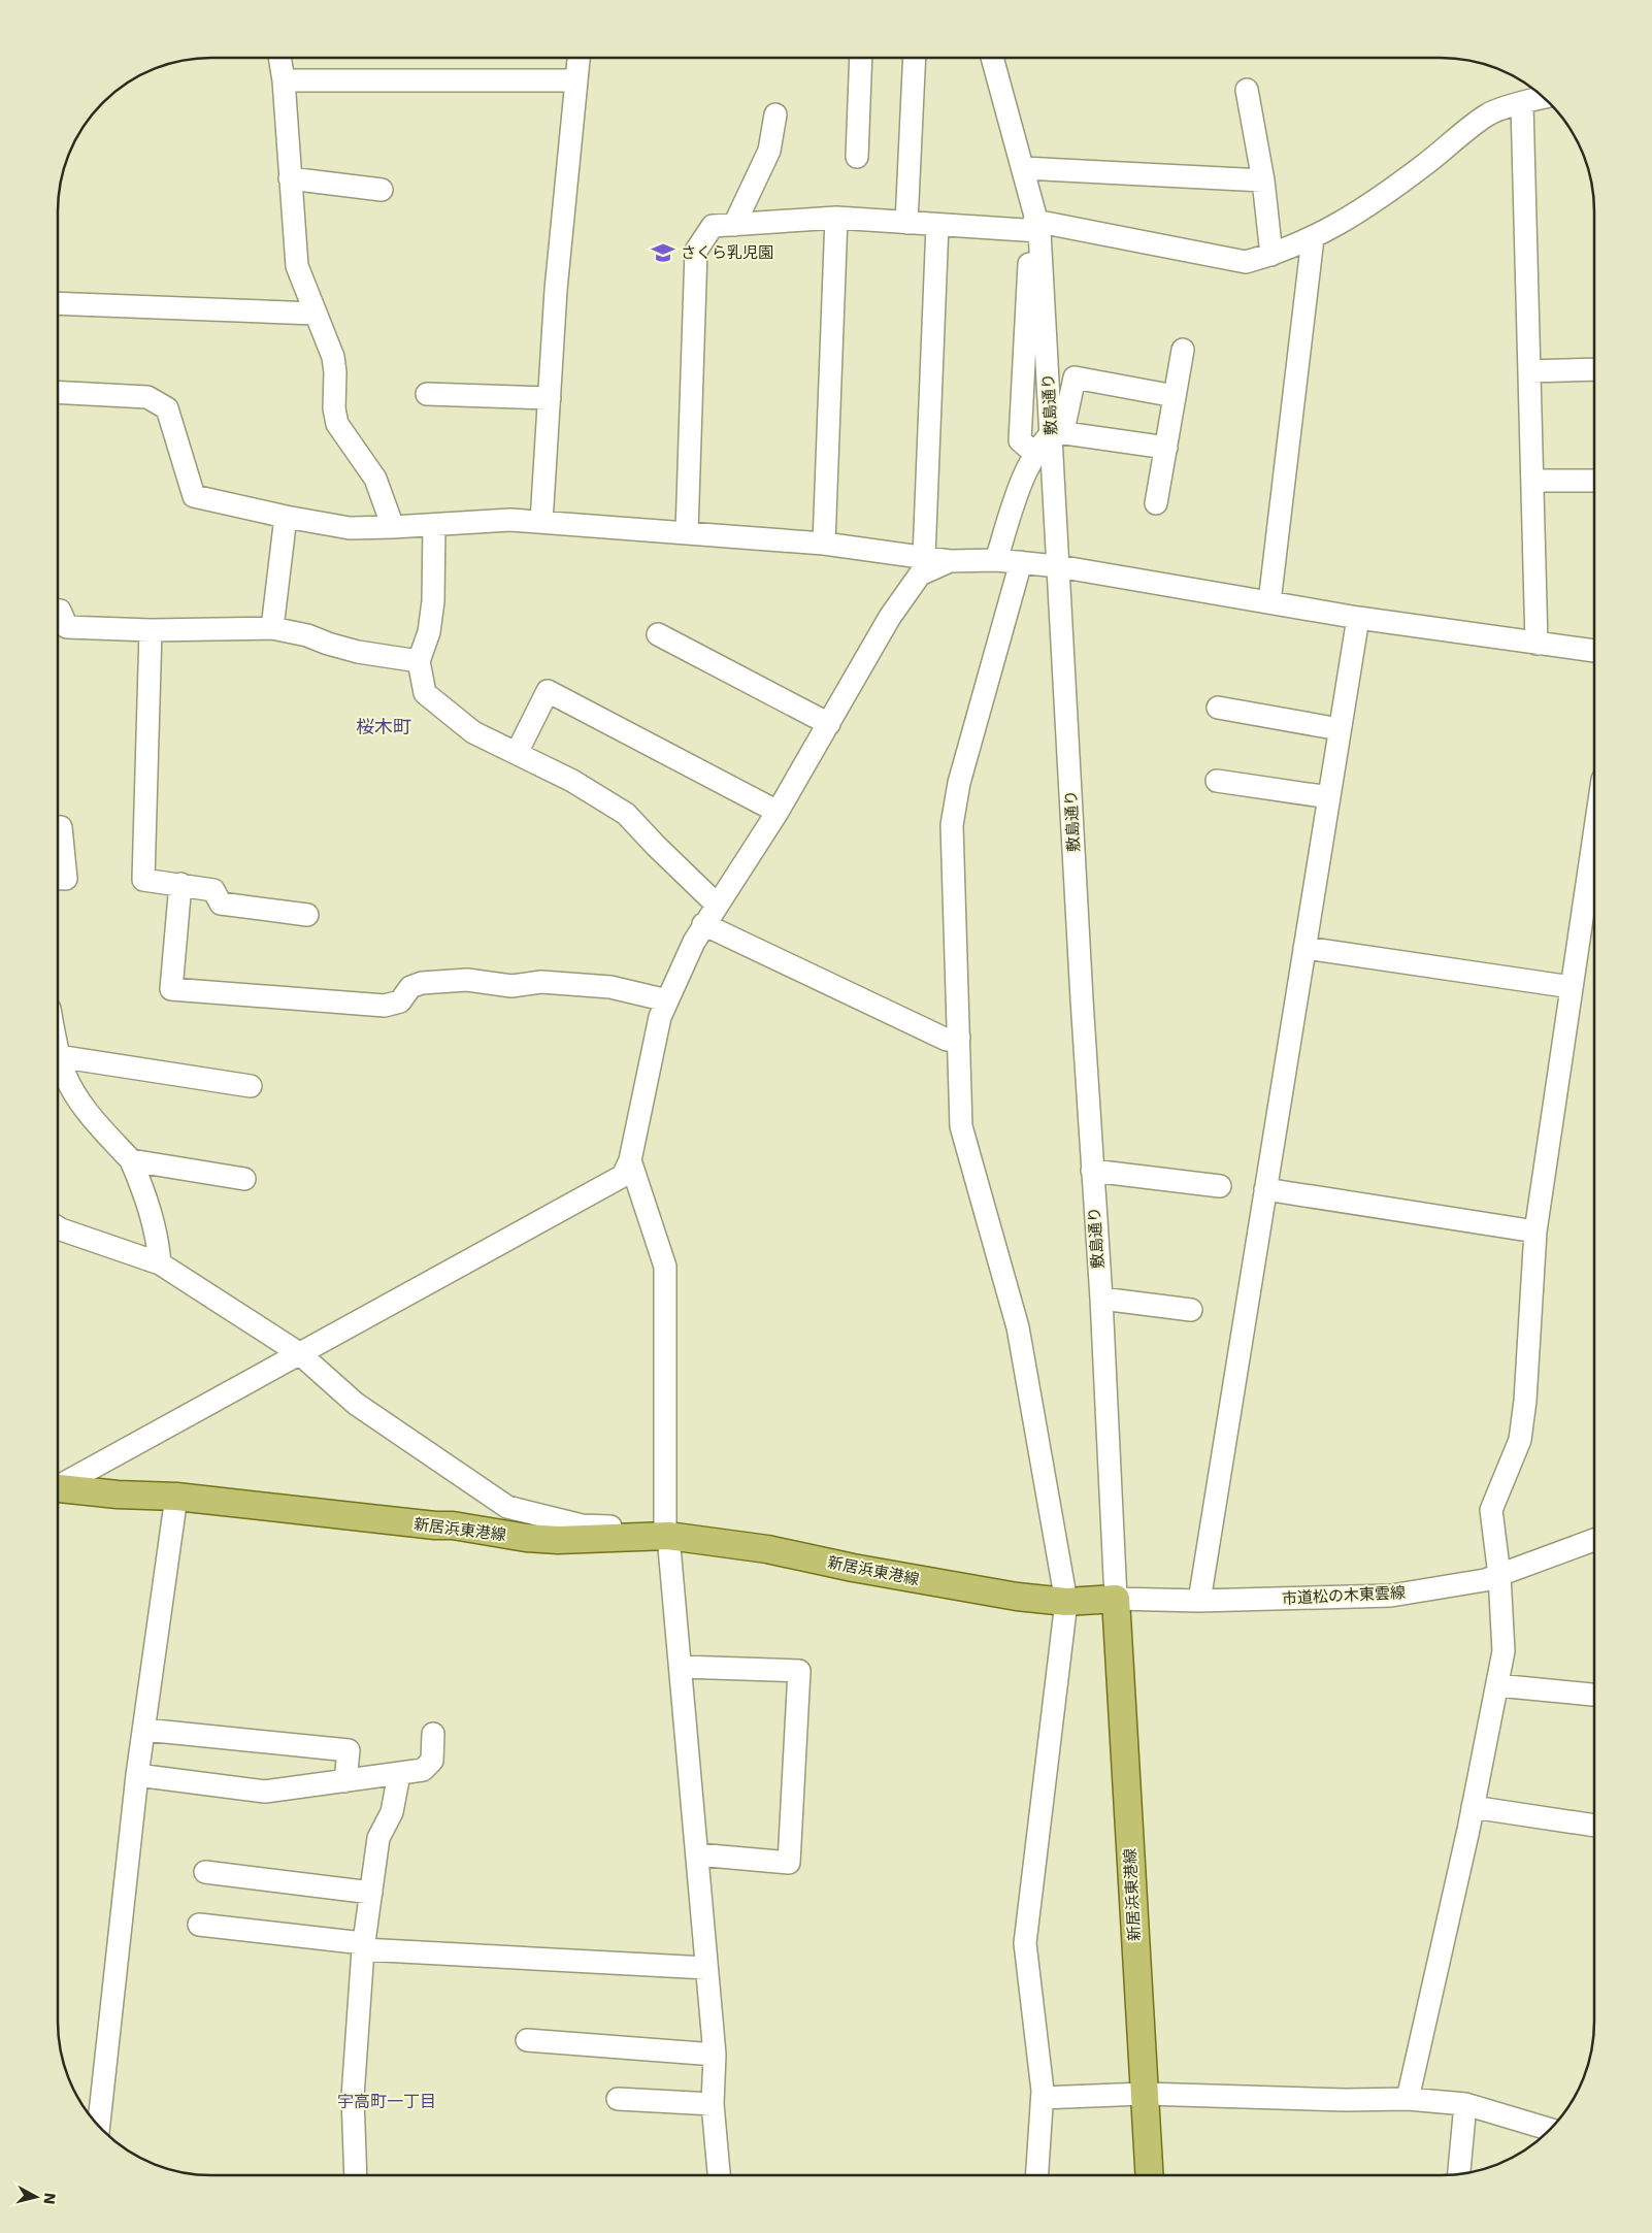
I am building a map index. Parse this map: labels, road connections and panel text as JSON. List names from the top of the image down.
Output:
{
  "streets": {
    "main road": ["新居浜東港線"],
    "street": ["敷島通り", "市道松の木東雲線"]
  },
  "crossings": [
    ["敷島通り", "新居浜東港線"],
    ["敷島通り", "市道松の木東雲線"],
    ["新居浜東港線", "市道松の木東雲線"]
  ],
  "districts": ["桜木町", "宇高町一丁目"],
  "places": {
    "school or university": ["さくら乳児園"]
  },
  "north": "right"
}
